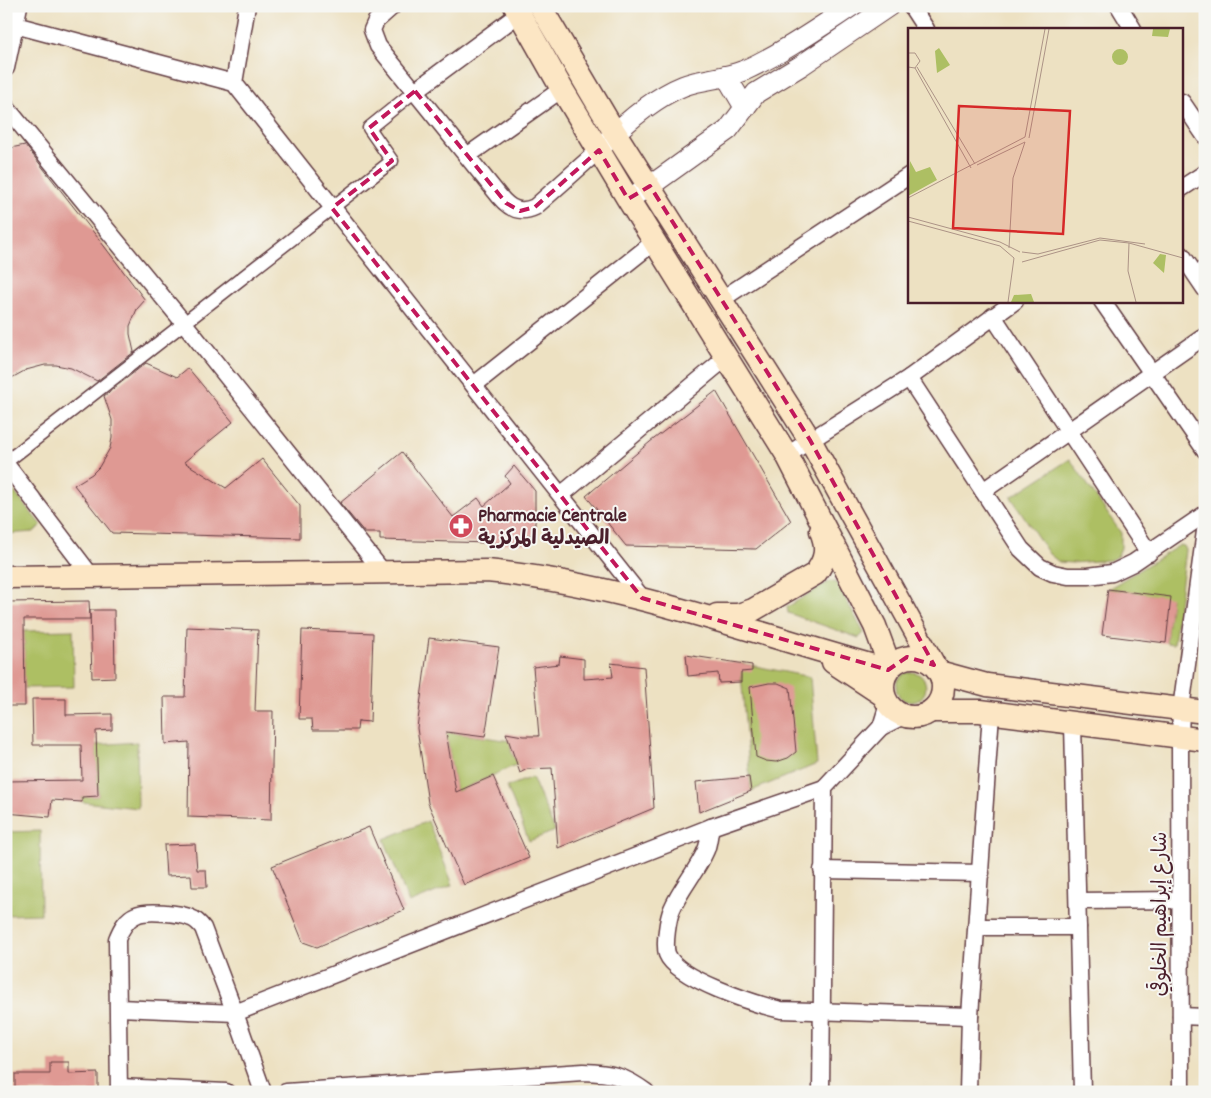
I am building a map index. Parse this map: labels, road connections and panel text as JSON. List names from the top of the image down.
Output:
{
  "streets": {
    "street": ["شارع إبراهيم الخلوقي"]
  },
  "places": {
    "pharmacy": ["Pharmacie Centrale الصيدلية المركزية"]
  }
}
